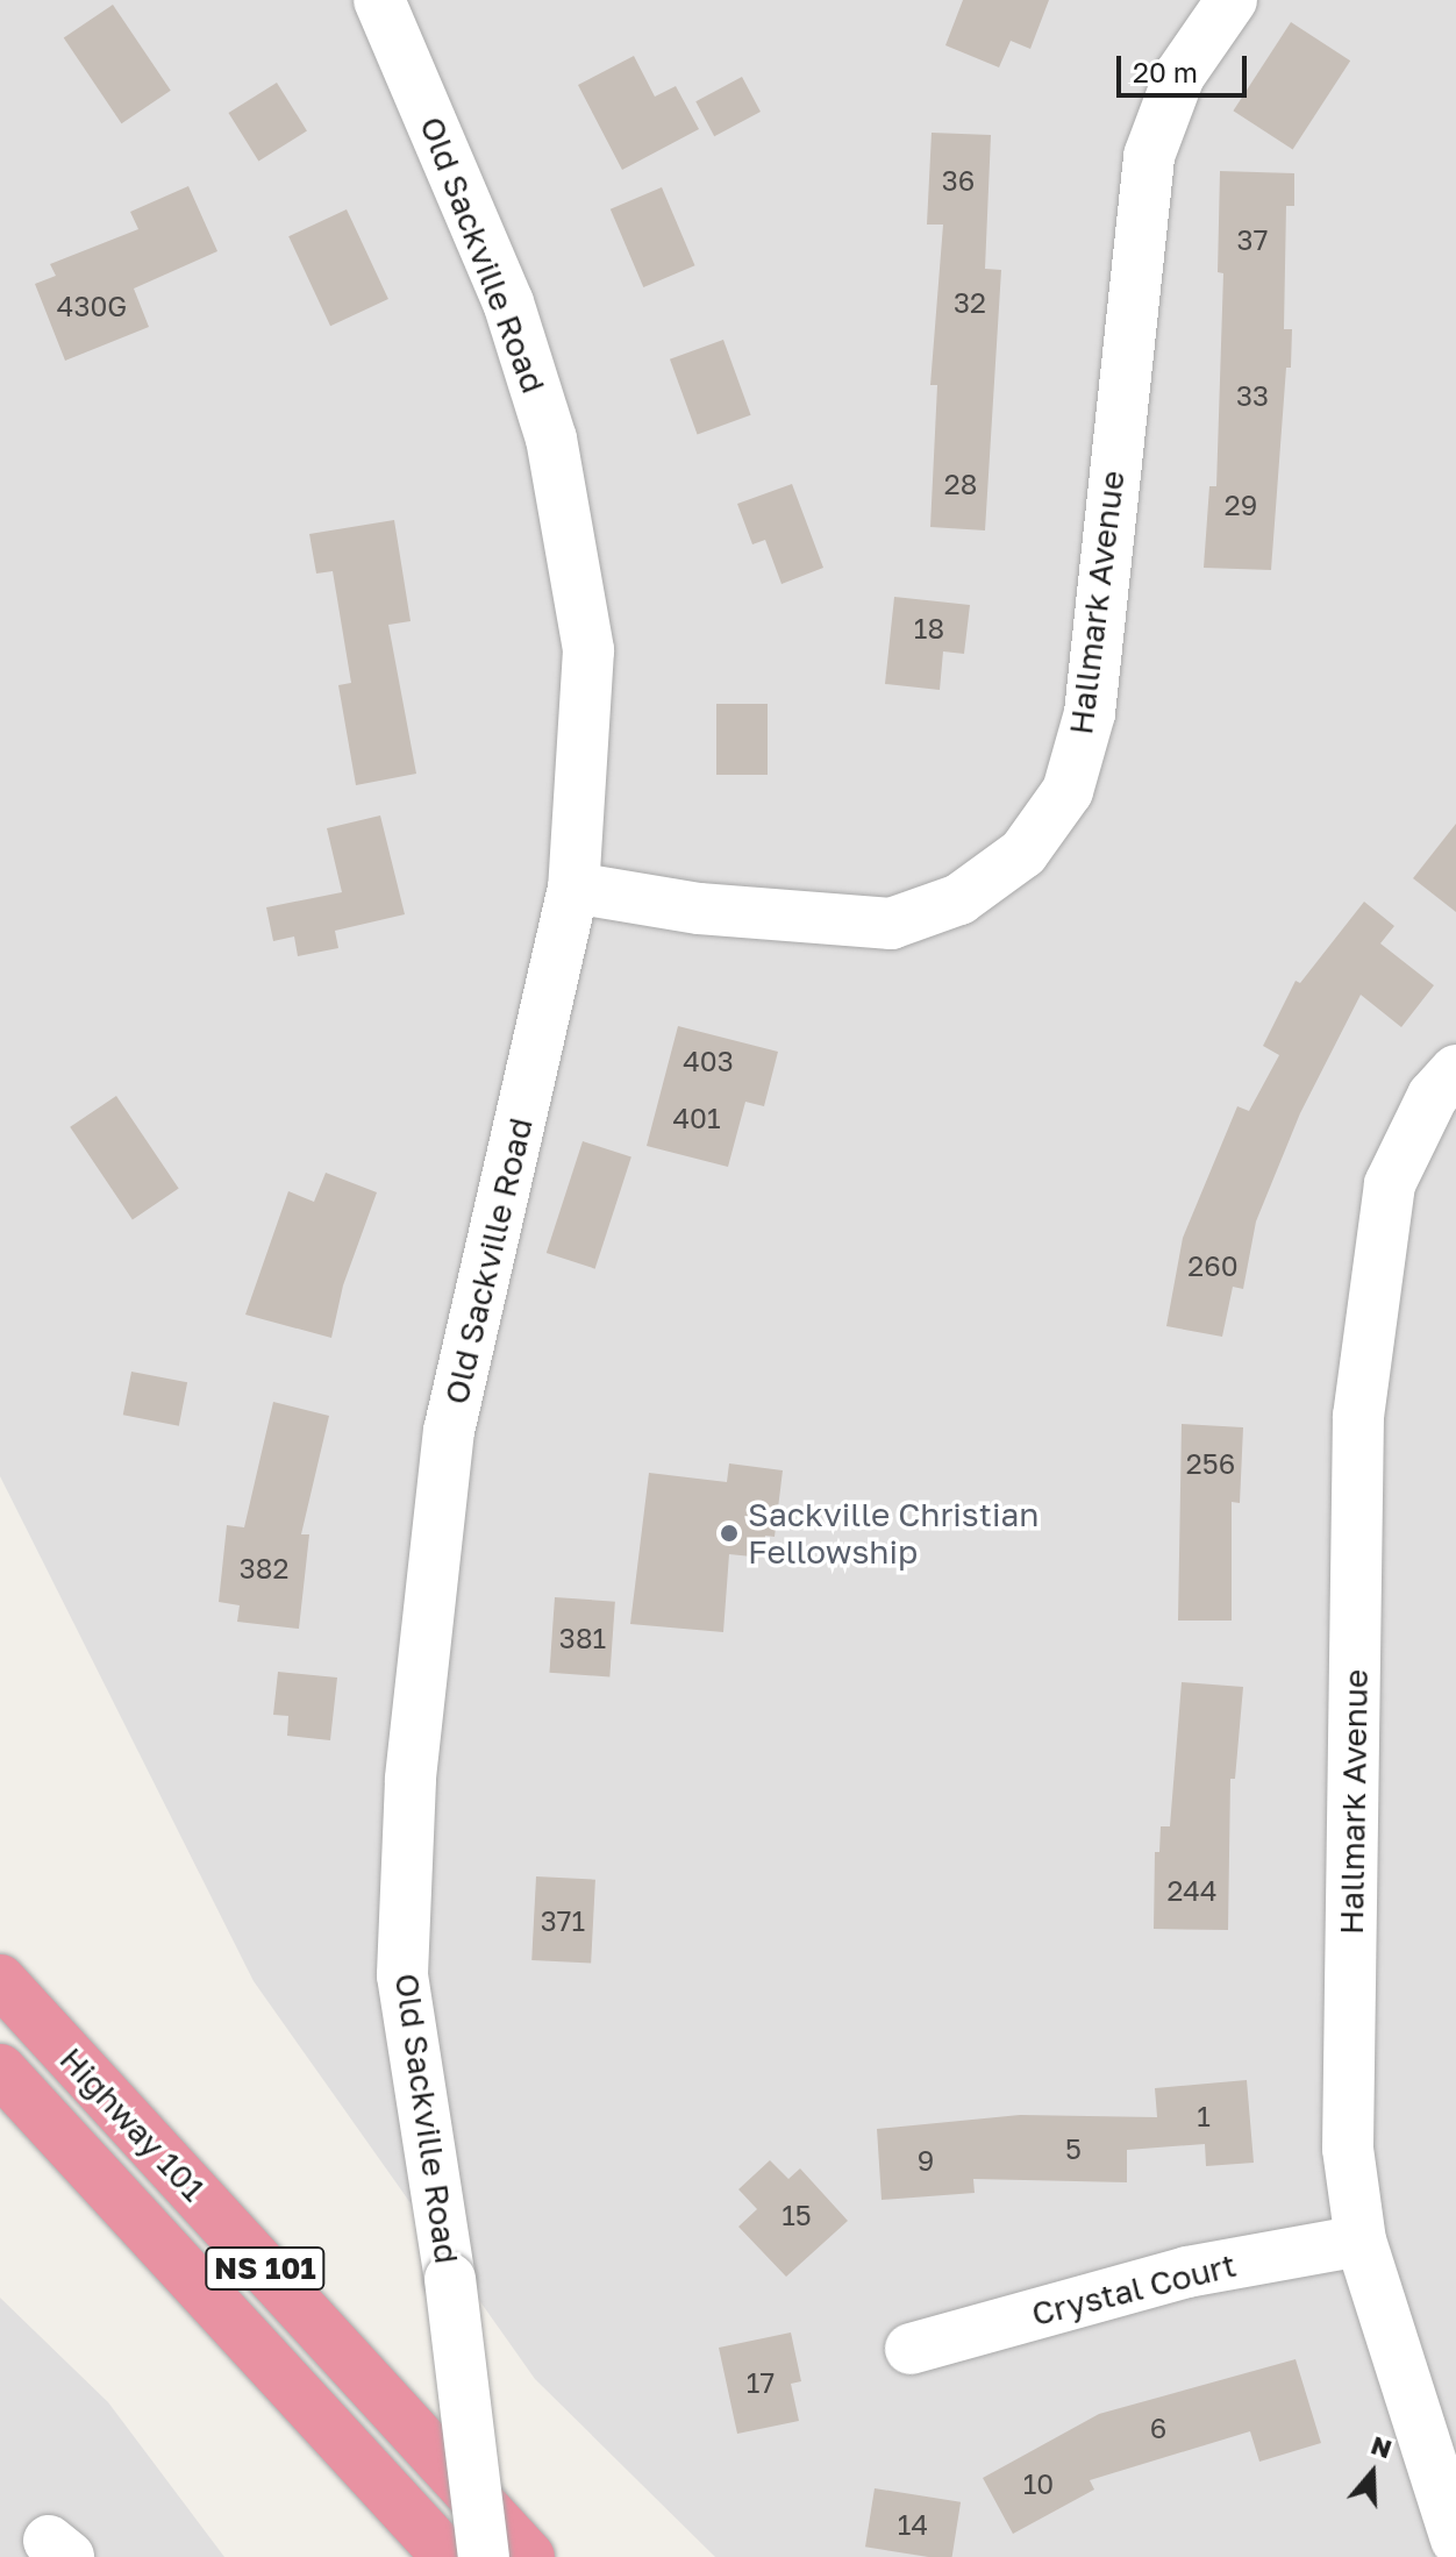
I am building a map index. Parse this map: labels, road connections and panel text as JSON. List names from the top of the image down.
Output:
{
  "streets": {
    "highway": ["Highway 101", "NS 101"],
    "street": ["Old Sackville Road", "Hallmark Avenue", "Crystal Court"]
  },
  "crossings": [
    ["Old Sackville Road", "Hallmark Avenue"],
    ["Hallmark Avenue", "Crystal Court"]
  ],
  "places": ["Sackville Christian Fellowship"],
  "house_numbers": [
    "36",
    "37",
    "32",
    "430G",
    "33",
    "28",
    "29",
    "18",
    "403",
    "401",
    "260",
    "256",
    "382",
    "381",
    "244",
    "371",
    "1",
    "5",
    "9",
    "15",
    "17",
    "6",
    "10",
    "14"
  ],
  "scale_bar": "20 m",
  "north": "top"
}
